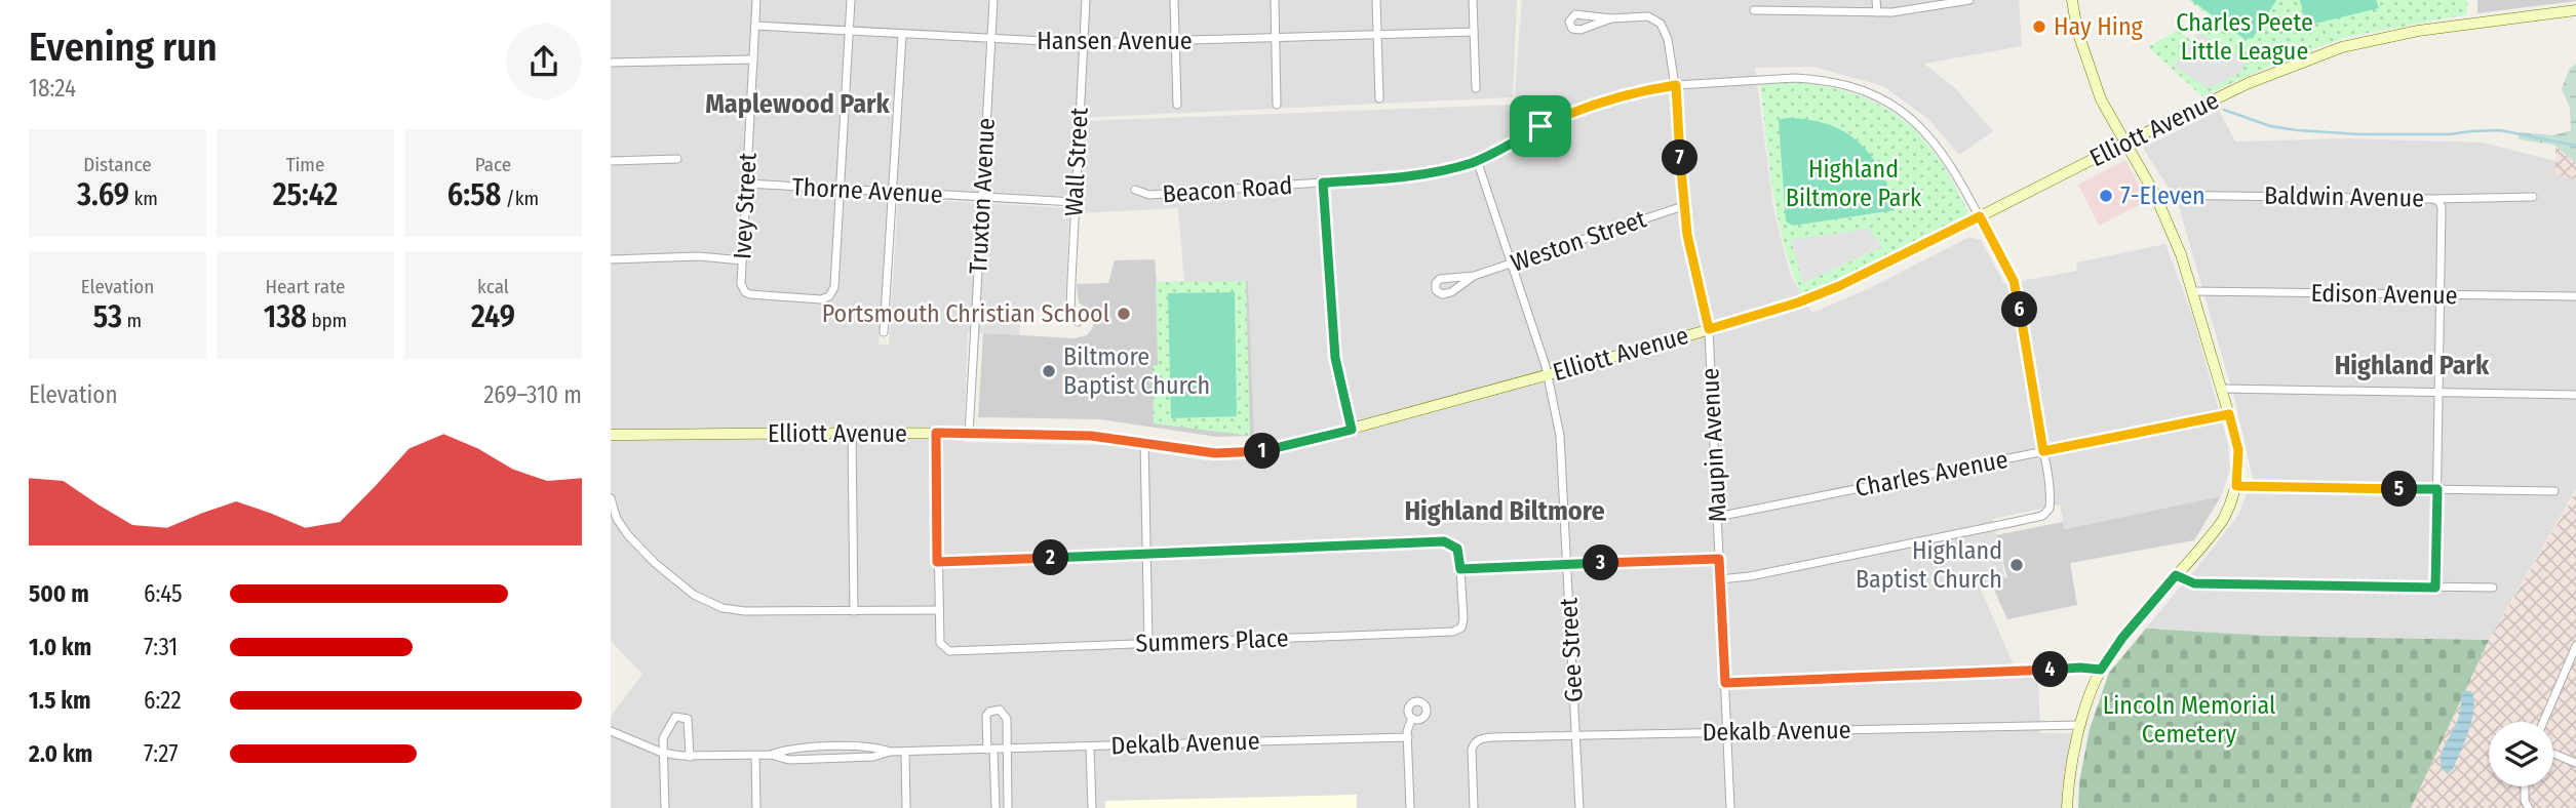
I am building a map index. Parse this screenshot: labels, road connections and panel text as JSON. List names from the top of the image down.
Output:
{
  "streets": {
    "street": [
      "Hansen Avenue",
      "Elliott Avenue",
      "Wall Street",
      "Beacon Road",
      "Thorne Avenue",
      "Truxton Avenue",
      "Baldwin Avenue",
      "Ivey Street",
      "Weston Street",
      "Edison Avenue",
      "Maupin Avenue",
      "Charles Avenue",
      "Summers Place",
      "Gee Street",
      "Dekalb Avenue"
    ]
  },
  "crossings": [
    ["Hansen Avenue", "Wall Street"],
    ["Hansen Avenue", "Truxton Avenue"],
    ["Hansen Avenue", "Ivey Street"],
    ["Elliott Avenue", "Beacon Road"],
    ["Elliott Avenue", "Truxton Avenue"],
    ["Elliott Avenue", "Maupin Avenue"],
    ["Elliott Avenue", "Summers Place"],
    ["Elliott Avenue", "Gee Street"],
    ["Wall Street", "Thorne Avenue"],
    ["Beacon Road", "Maupin Avenue"],
    ["Beacon Road", "Charles Avenue"],
    ["Beacon Road", "Gee Street"],
    ["Thorne Avenue", "Truxton Avenue"],
    ["Thorne Avenue", "Ivey Street"],
    ["Weston Street", "Maupin Avenue"],
    ["Weston Street", "Gee Street"],
    ["Maupin Avenue", "Charles Avenue"],
    ["Maupin Avenue", "Dekalb Avenue"],
    ["Gee Street", "Dekalb Avenue"]
  ],
  "districts": ["Maplewood Park", "Highland Park", "Highland Biltmore"],
  "parks": ["Charles Peete Little League", "Highland Biltmore Park", "Lincoln Memorial Cemetery"],
  "places": [
    "Hay Hing",
    "7-Eleven",
    "Portsmouth Christian School",
    "Biltmore Baptist Church",
    "Highland Baptist Church"
  ],
  "page": {
    "heading": ["Evening run", "18:24"],
    "stats": [
      ["Distance", "3.69 km"],
      ["Time", "25:42"],
      ["Pace", "6:58 /km"],
      ["Elevation", "53 m"],
      ["Heart rate", "138 bpm"],
      ["kcal", "249"]
    ],
    "pins": [
      "7",
      "6",
      "1",
      "5",
      "2",
      "3",
      "4"
    ],
    "chart": ["Elevation", "269–310 m"],
    "list": [
      {
        "name": "500 m",
        "note": "6:45"
      },
      {
        "name": "1.0 km",
        "note": "7:31"
      },
      {
        "name": "1.5 km",
        "note": "6:22"
      },
      {
        "name": "2.0 km",
        "note": "7:27"
      }
    ]
  }
}
